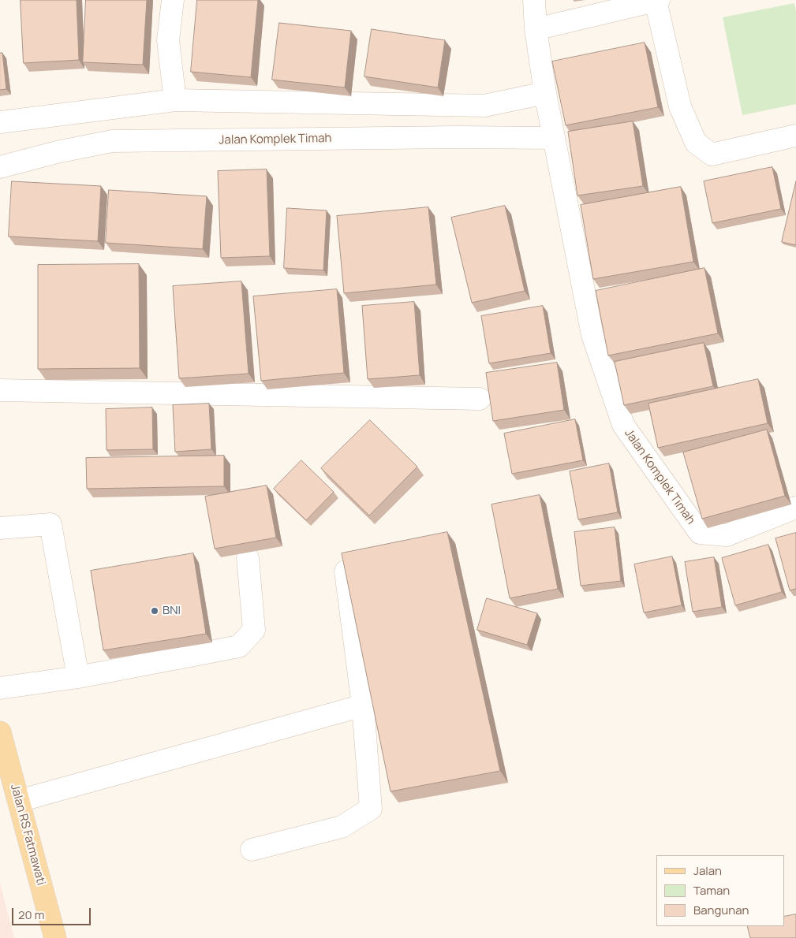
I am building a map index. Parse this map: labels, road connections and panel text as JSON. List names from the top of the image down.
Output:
{
  "streets": {
    "main road": ["Jalan RS Fatmawati"],
    "street": ["Jalan Komplek Timah"]
  },
  "places": ["BNI"],
  "legend": ["Jalan", "Taman", "Bangunan"],
  "scale_bar": "20 m"
}
